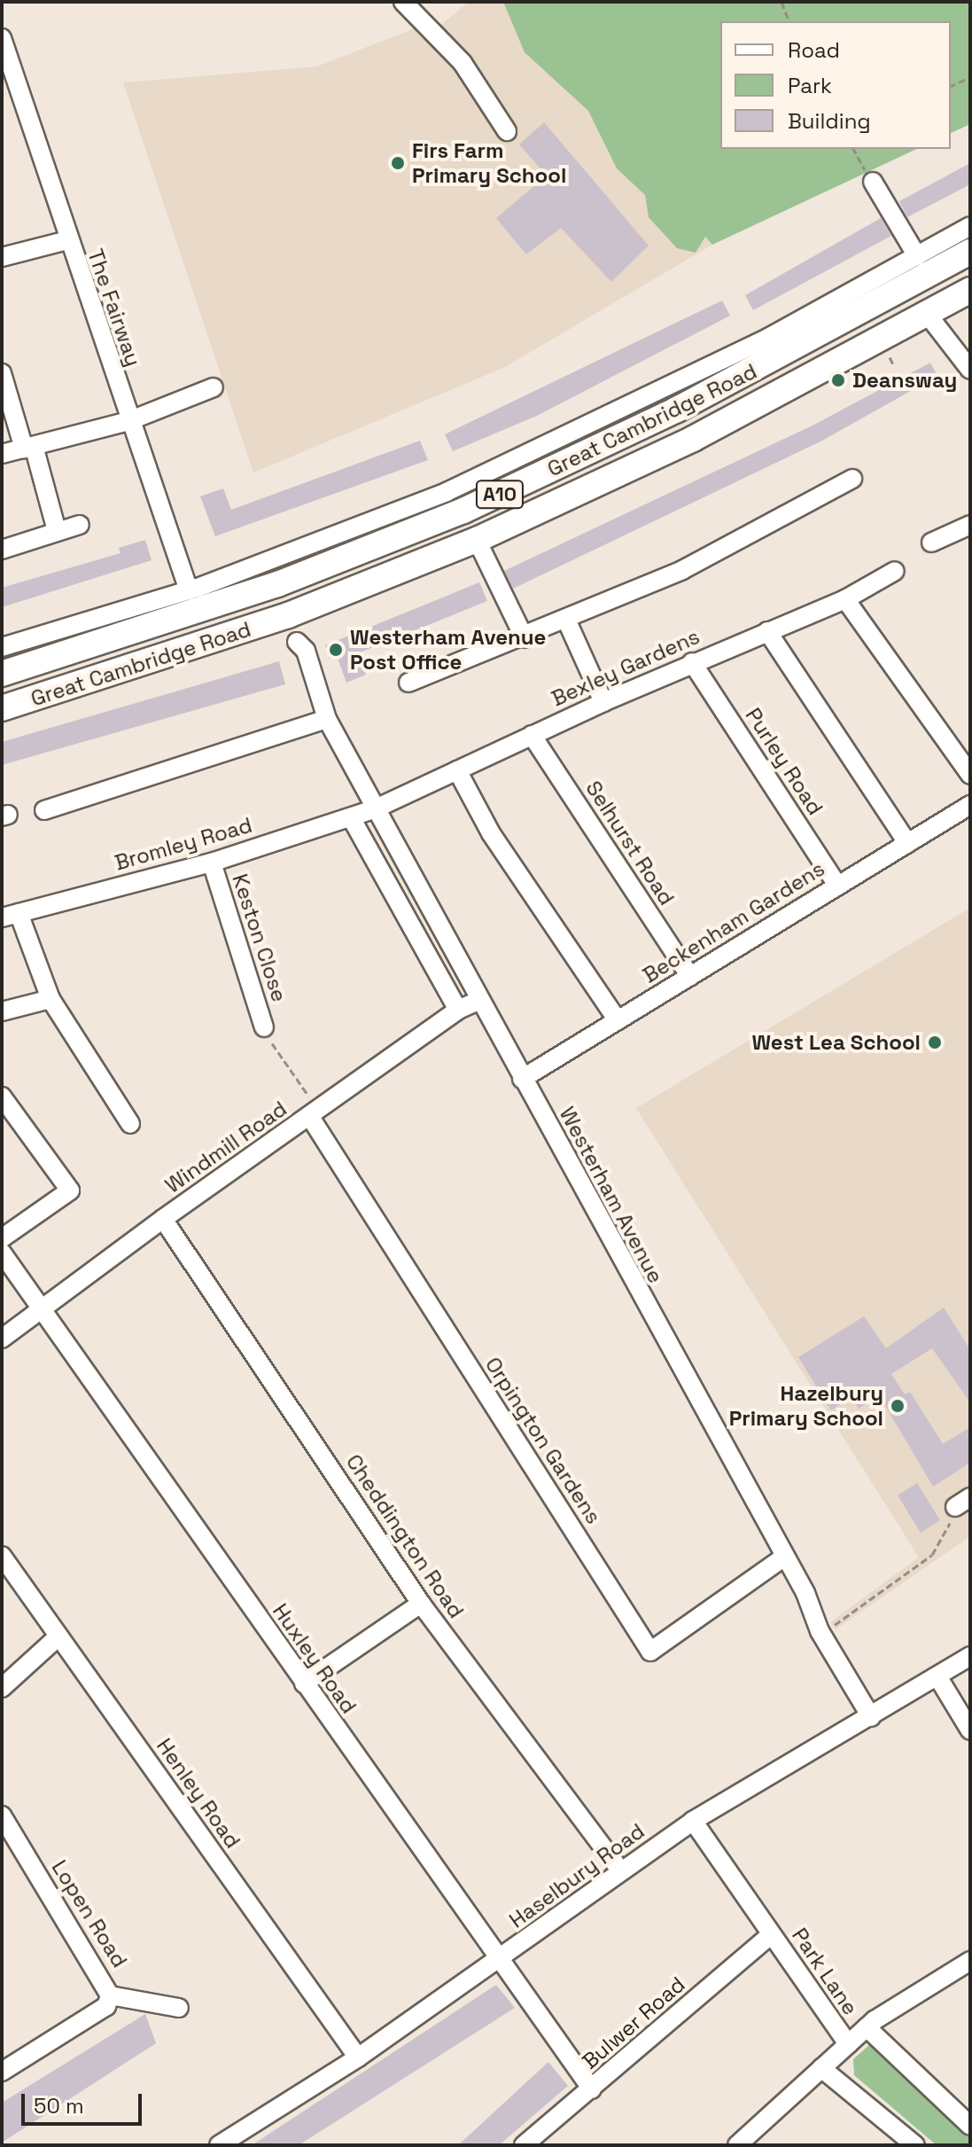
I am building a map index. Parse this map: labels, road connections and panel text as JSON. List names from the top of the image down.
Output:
{
  "streets": {
    "highway": ["Great Cambridge Road", "A10"],
    "street": [
      "The Fairway",
      "Bexley Gardens",
      "Purley Road",
      "Selhurst Road",
      "Bromley Road",
      "Beckenham Gardens",
      "Keston Close",
      "Windmill Road",
      "Westerham Avenue",
      "Orpington Gardens",
      "Cheddington Road",
      "Huxley Road",
      "Henley Road",
      "Haselbury Road",
      "Lopen Road",
      "Park Lane",
      "Bulwer Road"
    ]
  },
  "crossings": [
    ["Great Cambridge Road", "Westerham Avenue"],
    ["Bexley Gardens", "Purley Road"],
    ["Bexley Gardens", "Selhurst Road"],
    ["Bexley Gardens", "Bromley Road"],
    ["Bexley Gardens", "Westerham Avenue"],
    ["Purley Road", "Beckenham Gardens"],
    ["Selhurst Road", "Beckenham Gardens"],
    ["Bromley Road", "Keston Close"],
    ["Bromley Road", "Westerham Avenue"],
    ["Beckenham Gardens", "Westerham Avenue"],
    ["Windmill Road", "Westerham Avenue"],
    ["Windmill Road", "Orpington Gardens"],
    ["Windmill Road", "Cheddington Road"],
    ["Windmill Road", "Huxley Road"],
    ["Westerham Avenue", "Orpington Gardens"],
    ["Westerham Avenue", "Haselbury Road"],
    ["Cheddington Road", "Haselbury Road"],
    ["Huxley Road", "Haselbury Road"],
    ["Huxley Road", "Bulwer Road"],
    ["Henley Road", "Haselbury Road"],
    ["Haselbury Road", "Park Lane"],
    ["Park Lane", "Bulwer Road"]
  ],
  "places": [
    "Firs Farm Primary School",
    "Deansway",
    "Westerham Avenue Post Office",
    "West Lea School",
    "Hazelbury Primary School"
  ],
  "legend": ["Road", "Park", "Building"],
  "scale_bar": "50 m"
}
